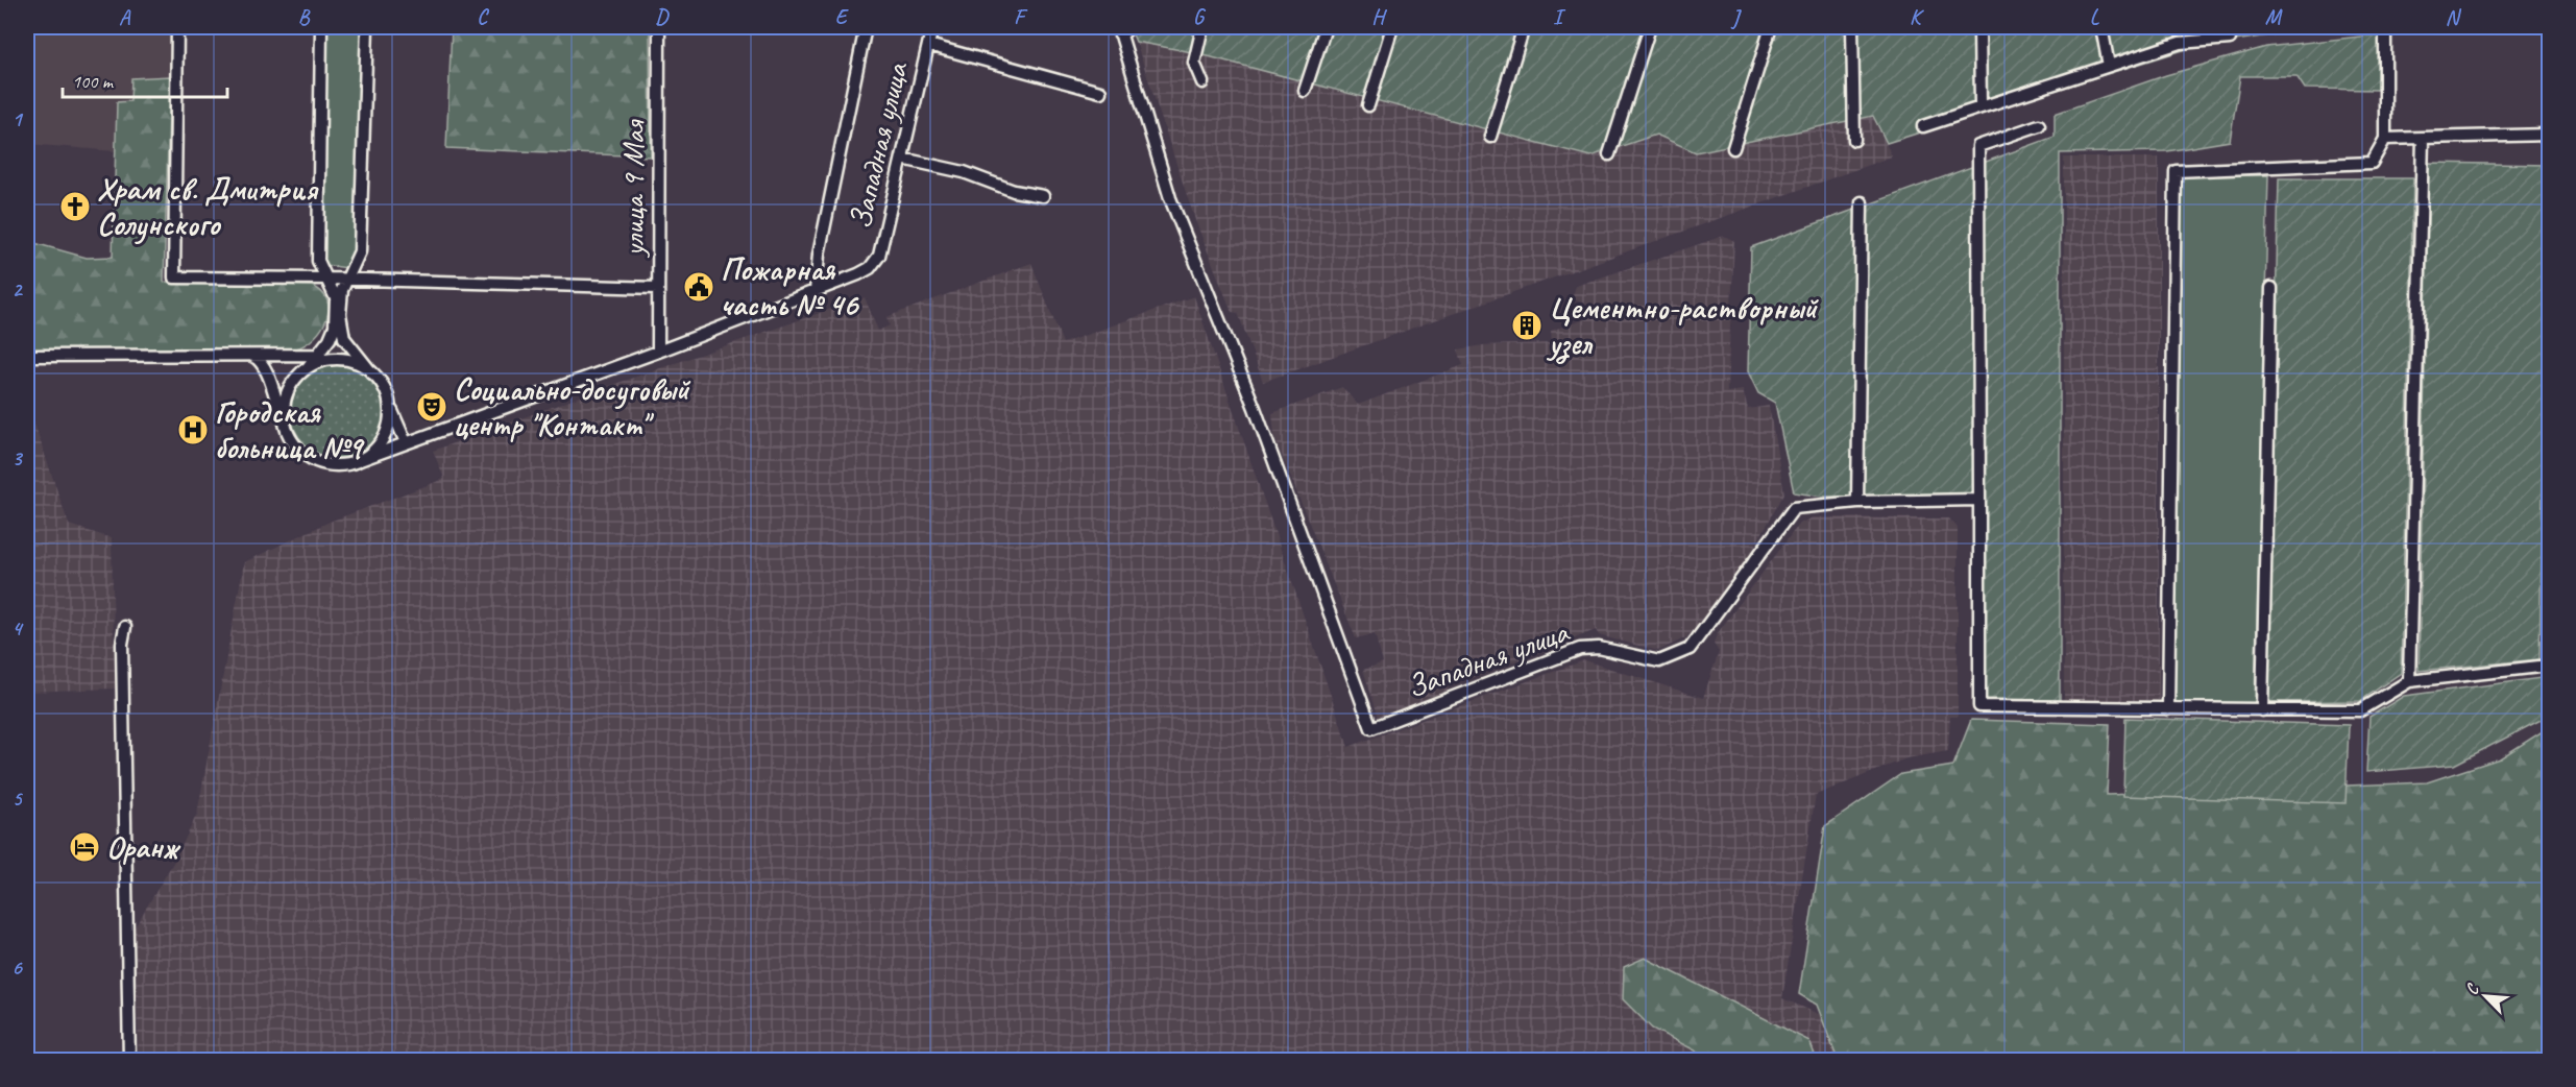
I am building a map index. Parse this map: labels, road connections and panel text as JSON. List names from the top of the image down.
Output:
{
  "streets": {
    "street": ["Западная улица", "улица 9 Мая"]
  },
  "crossings": [
    ["Западная улица", "улица 9 Мая"]
  ],
  "places": {
    "church": ["Храм св. Дмитрия Солунского"],
    "public building": ["Пожарная часть № 46"],
    "building": ["Цементно-растворный узел"],
    "theatre": ["Социально-досуговый центр \"Контакт\""],
    "hospital": ["Городская больница №9"],
    "hotel": ["Оранж"]
  },
  "scale_bar": "100 m",
  "north": "top left",
  "grid": {
    "columns": [
      "A",
      "B",
      "C",
      "D",
      "E",
      "F",
      "G",
      "H",
      "I",
      "J",
      "K",
      "L",
      "M",
      "N"
    ],
    "rows": [
      "1",
      "2",
      "3",
      "4",
      "5",
      "6"
    ]
  }
}
